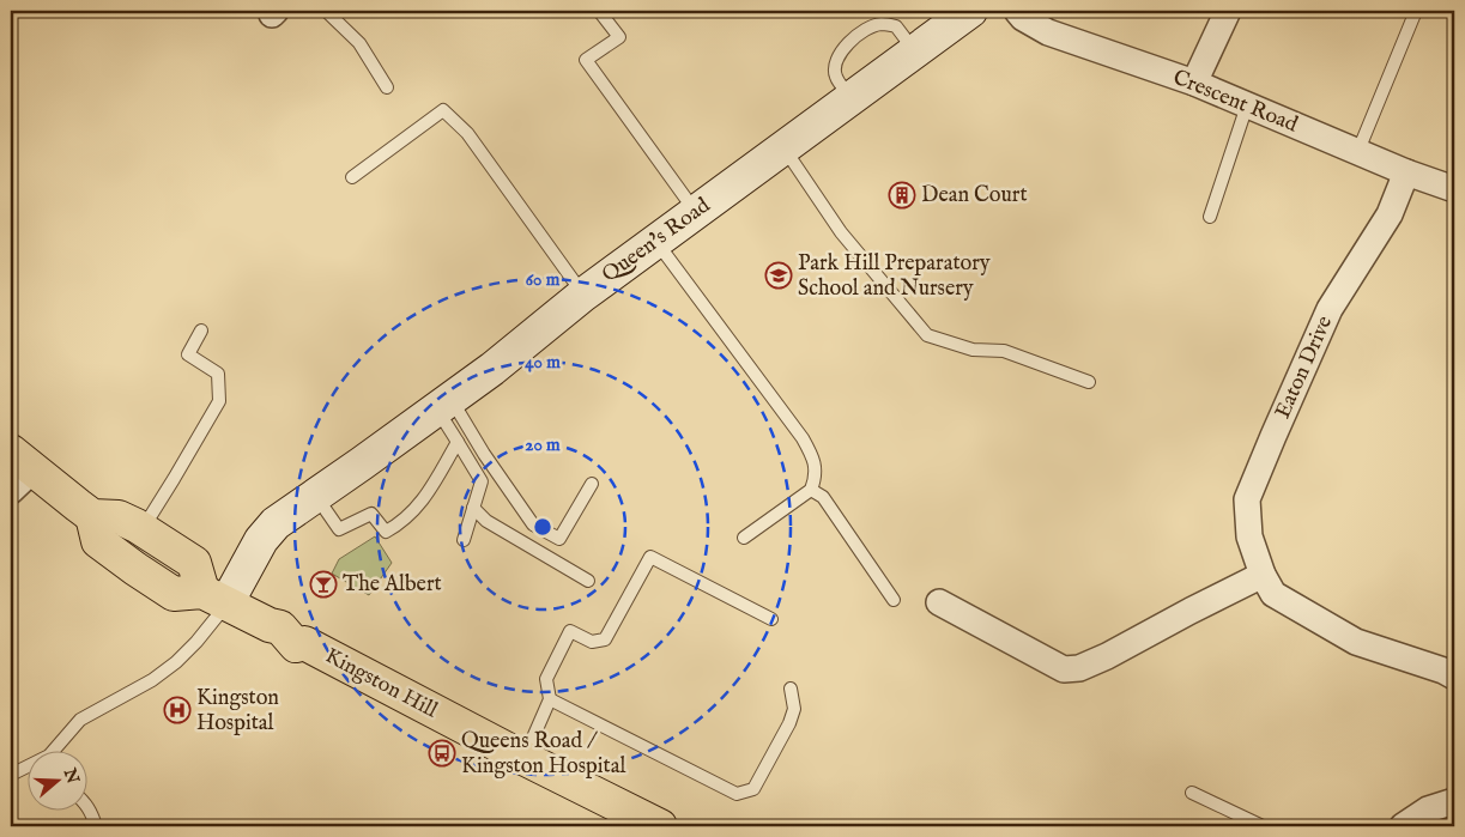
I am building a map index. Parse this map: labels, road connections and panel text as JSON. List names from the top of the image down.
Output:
{
  "streets": {
    "main road": ["Queen's Road", "Kingston Hill"],
    "street": ["Crescent Road", "Eaton Drive"]
  },
  "crossings": [
    ["Crescent Road", "Eaton Drive"],
    ["Queen's Road", "Kingston Hill"]
  ],
  "places": {
    "building": ["Dean Court"],
    "school or university": ["Park Hill Preparatory School and Nursery"],
    "bar": ["The Albert"],
    "hospital": ["Kingston Hospital"],
    "bus stop": ["Queens Road / Kingston Hospital"]
  },
  "north": "right",
  "rings": ["60 m", "40 m", "20 m"]
}
